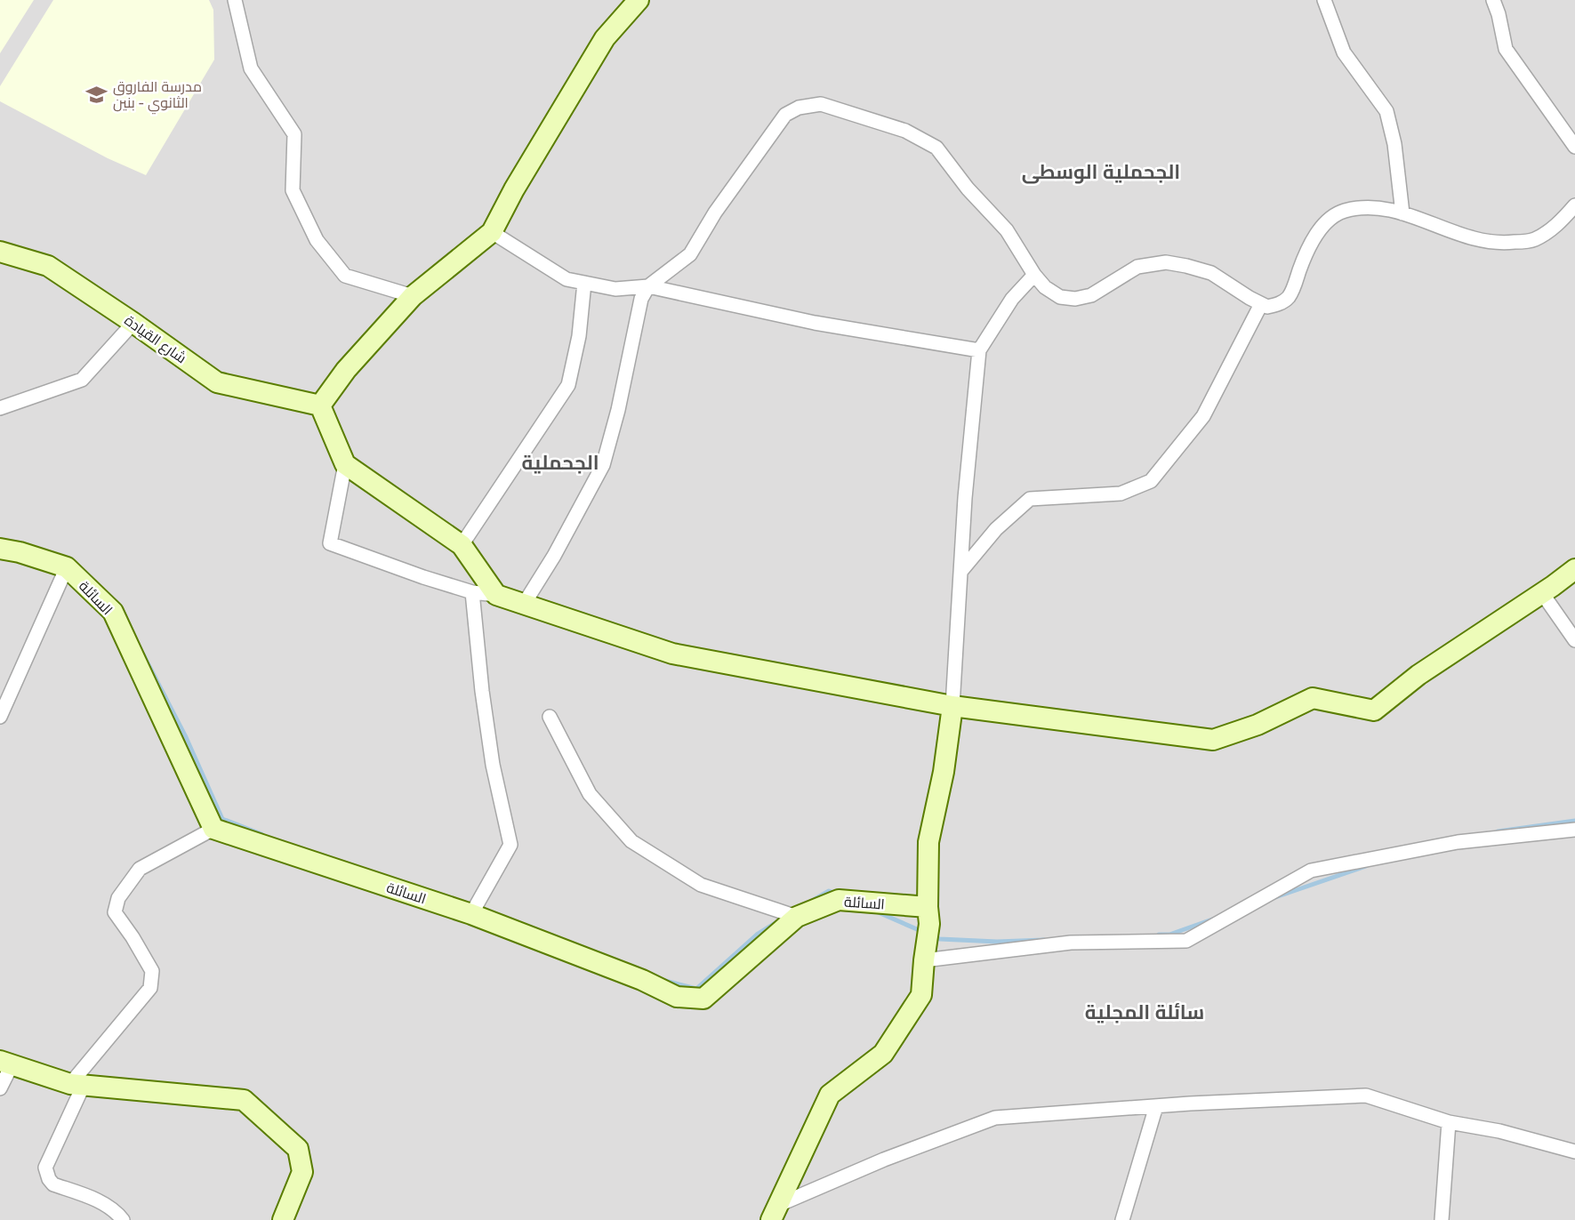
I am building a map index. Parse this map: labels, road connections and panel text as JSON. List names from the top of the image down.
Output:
{
  "streets": {
    "street": ["شارع القيادة", "السائلة"]
  },
  "districts": ["الجحملية الوسطى", "الجحملية", "سائلة المجلية"],
  "places": {
    "school or university": ["مدرسة الفاروق الثانوي - بنين"]
  }
}
